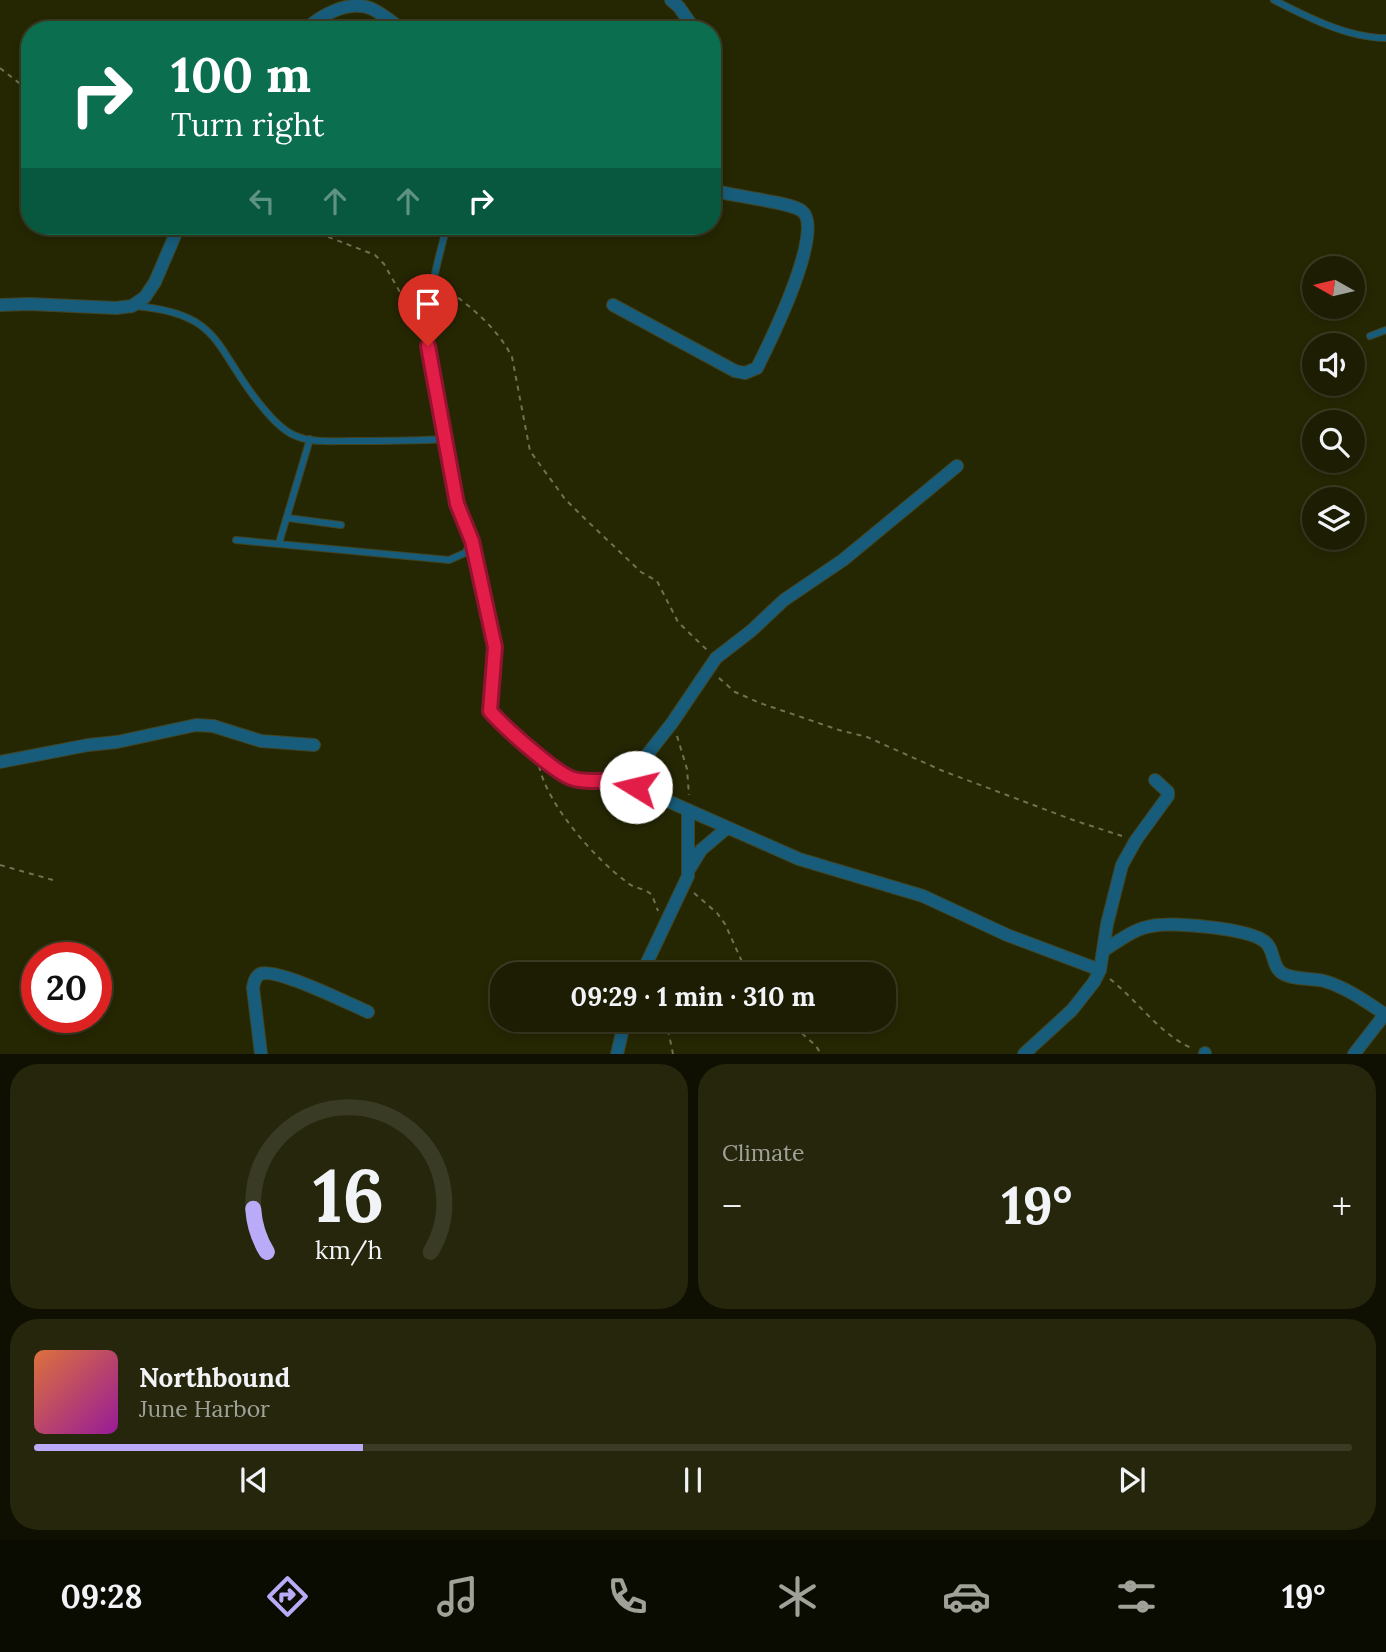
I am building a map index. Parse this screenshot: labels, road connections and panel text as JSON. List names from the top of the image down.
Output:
{
  "north": "left",
  "page": {
    "turn": ["100 m", "Turn right"],
    "limit": "20",
    "trip": "09:29 · 1 min · 310 m",
    "tile": "Climate",
    "heat": ["−", "19°", "+"],
    "song": ["Northbound", "June Harbor"],
    "tabs": ["09:28", "19°"],
    "gauge": ["16", "km/h"]
  }
}
